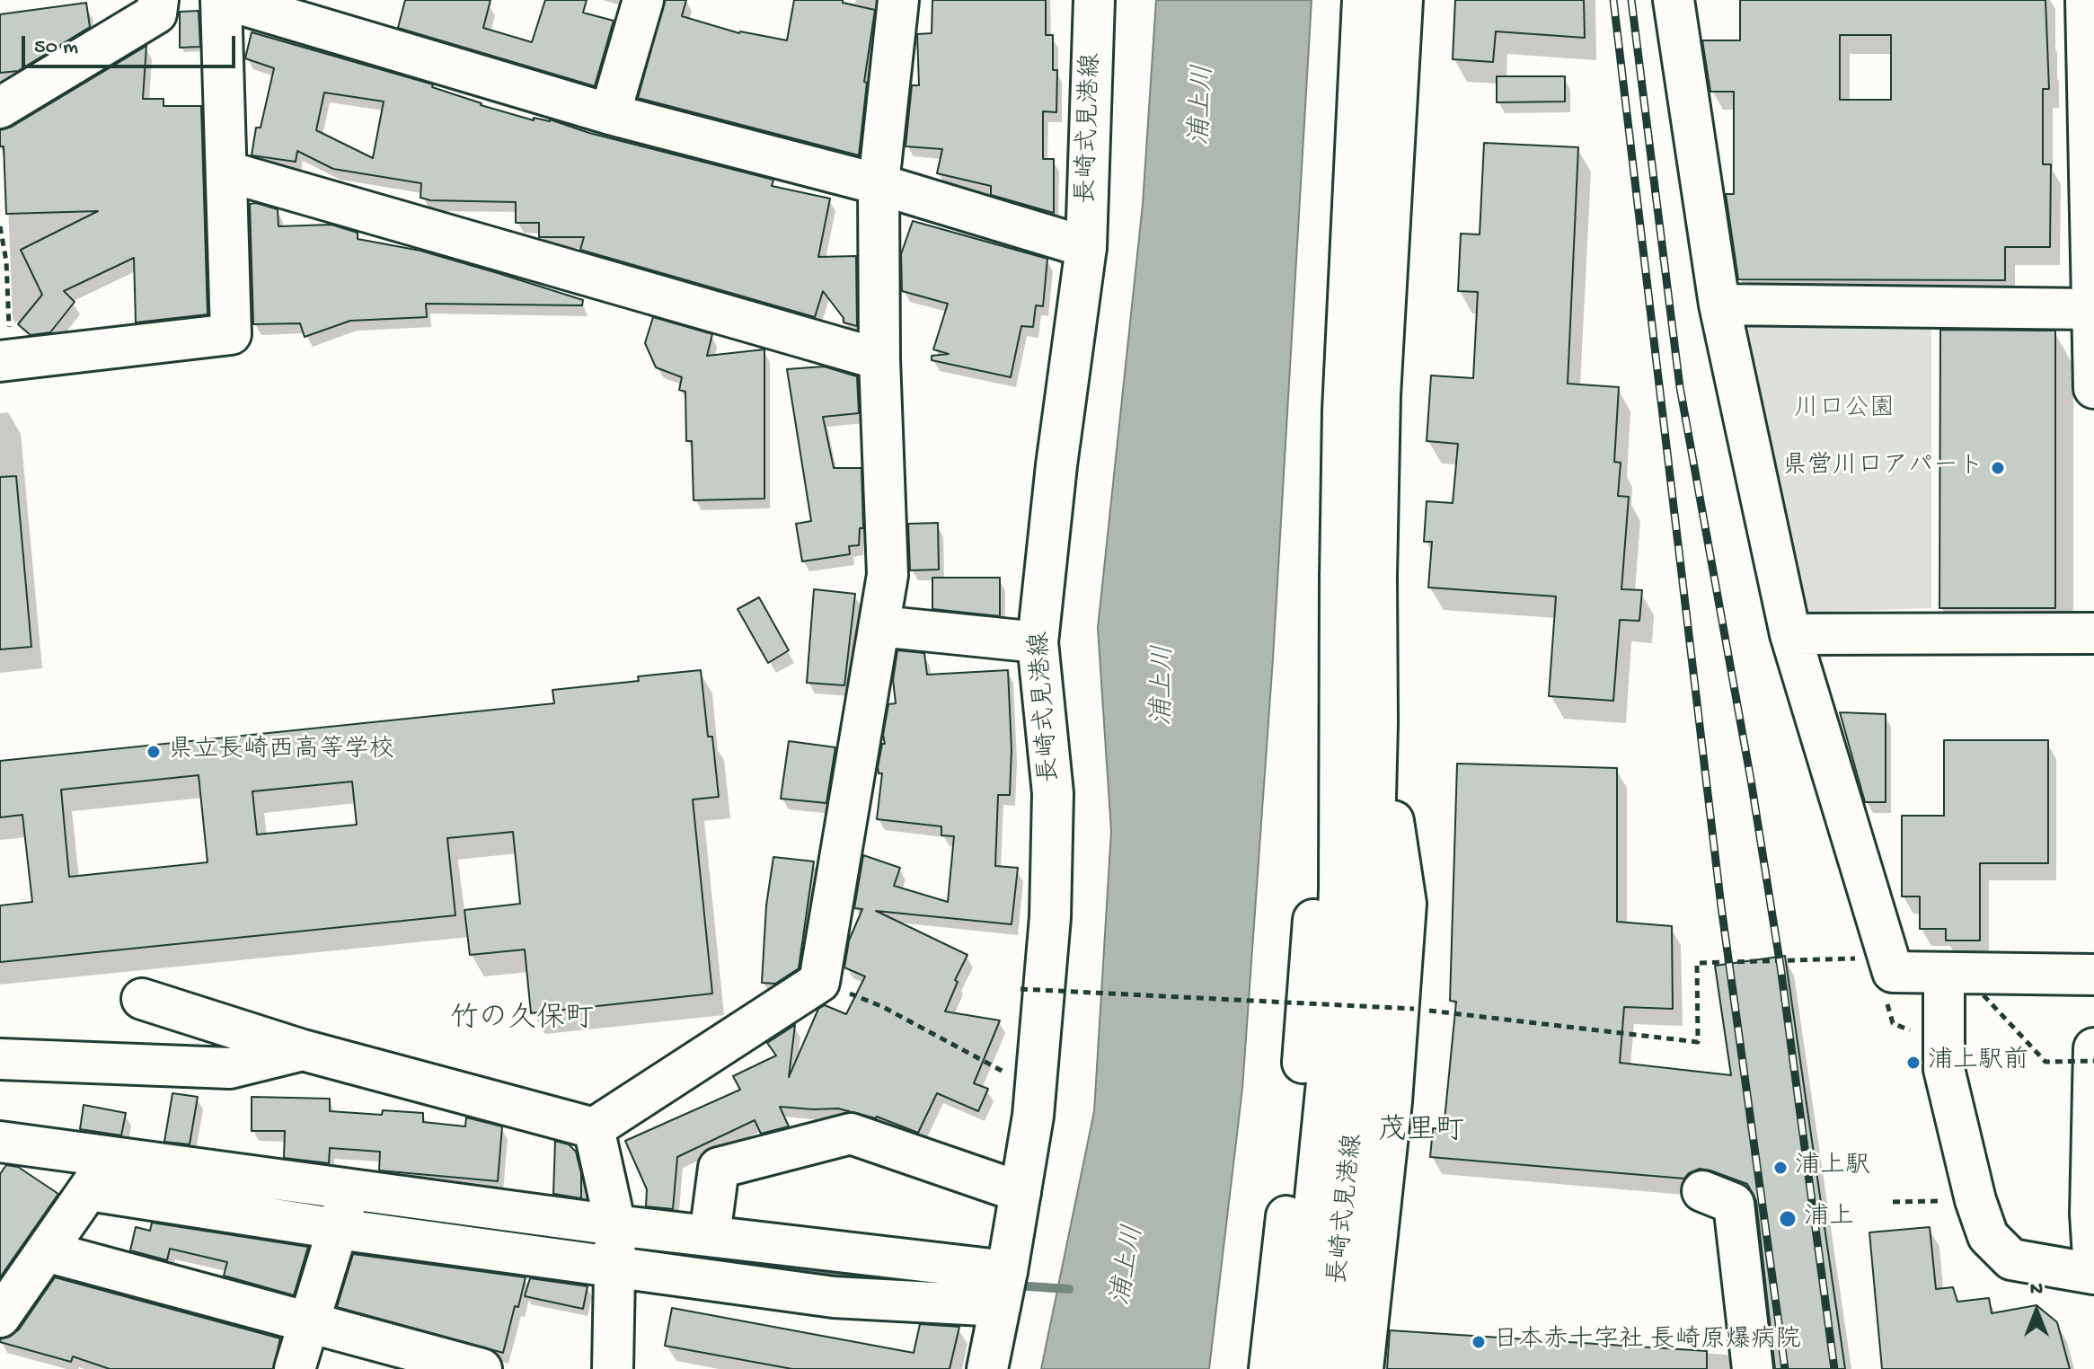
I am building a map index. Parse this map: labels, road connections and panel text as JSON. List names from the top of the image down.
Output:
{
  "streets": {
    "main road": ["長崎式見港線"]
  },
  "districts": ["竹の久保町", "茂里町"],
  "water": ["浦上川"],
  "parks": ["川口公園"],
  "places": [
    "県営川口アパート",
    "県立長崎西高等学校",
    "浦上駅前",
    "浦上駅",
    "浦上",
    "日本赤十字社 長崎原爆病院"
  ],
  "scale_bar": "50 m",
  "north": "top"
}
